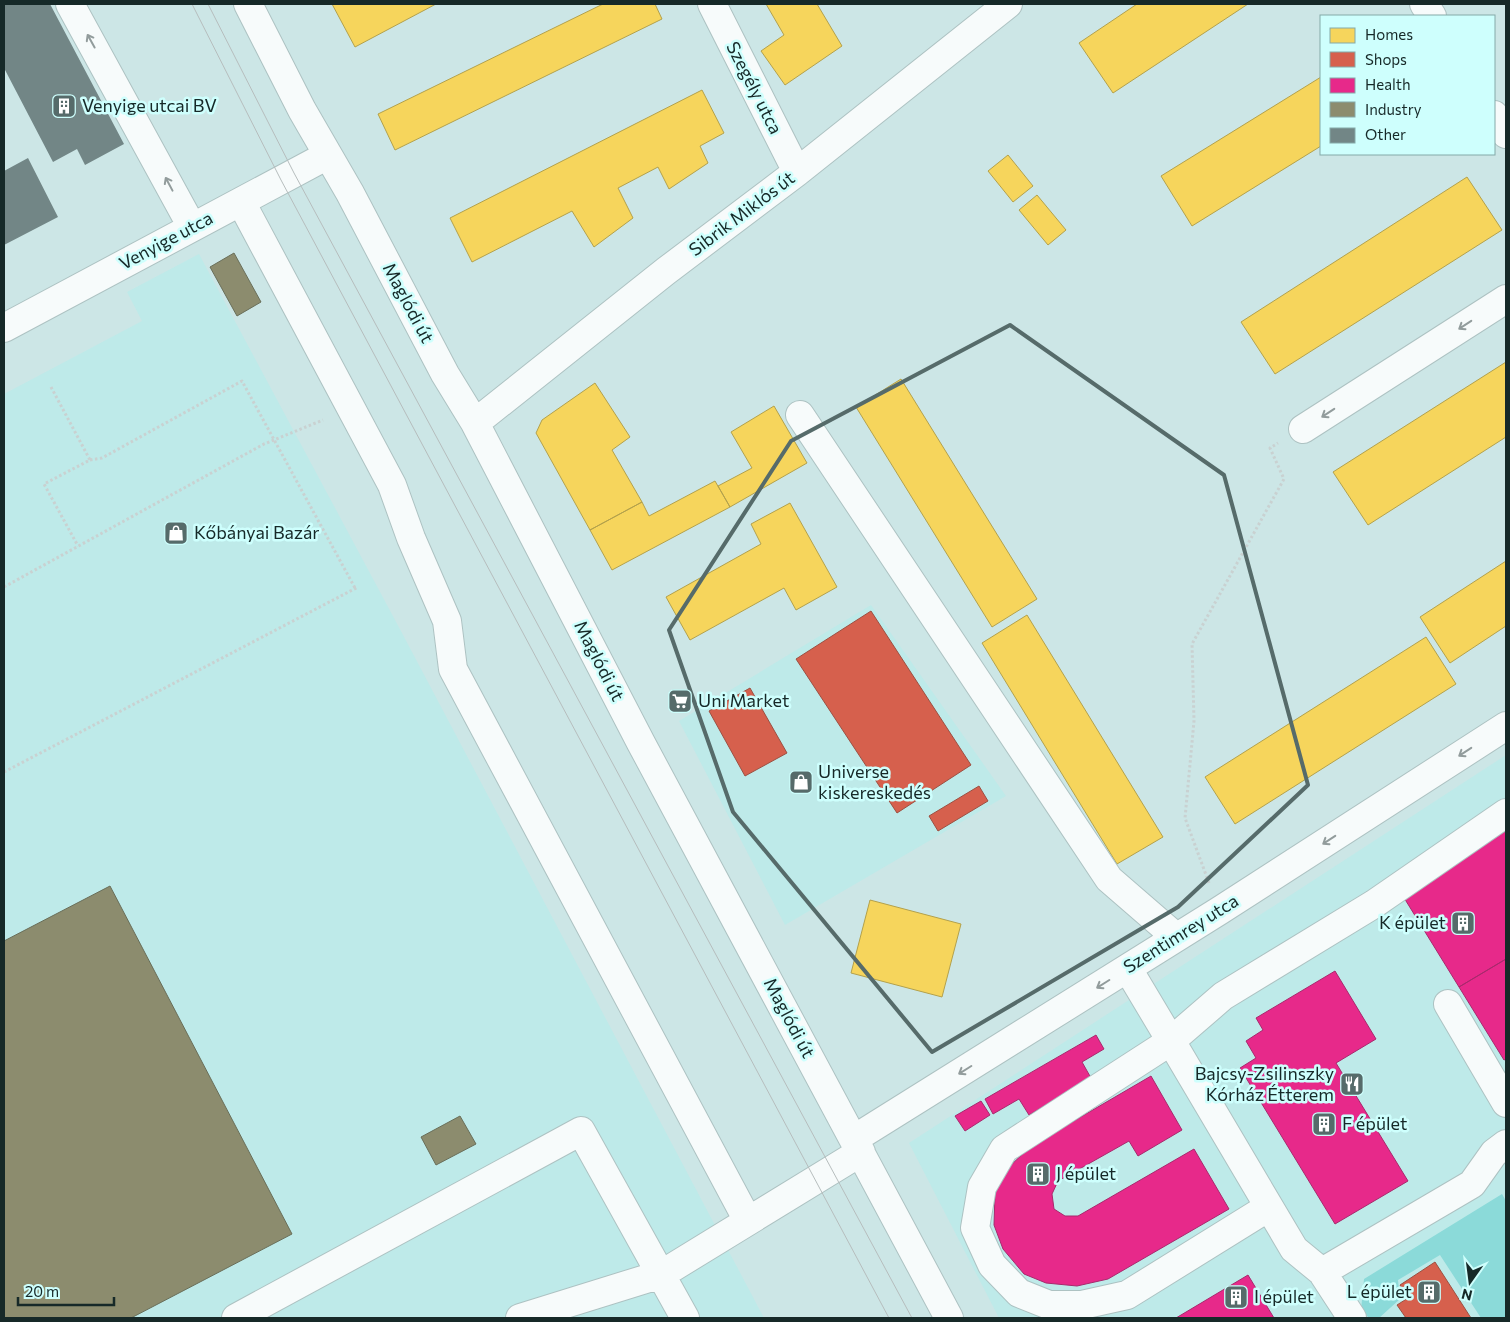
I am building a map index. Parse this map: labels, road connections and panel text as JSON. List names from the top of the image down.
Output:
{
  "streets": {
    "street": [
      "Szegély utca",
      "Sibrik Miklós út",
      "Venyige utca",
      "Maglódi út",
      "Szentimrey utca"
    ]
  },
  "crossings": [
    ["Szegély utca", "Sibrik Miklós út"],
    ["Sibrik Miklós út", "Maglódi út"],
    ["Venyige utca", "Maglódi út"],
    ["Maglódi út", "Szentimrey utca"]
  ],
  "places": {
    "building": [
      "Venyige utcai BV",
      "K épület",
      "F épület",
      "J épület",
      "L épület",
      "I épület"
    ],
    "shop": ["Kőbányai Bazár", "Universe kiskereskedés"],
    "supermarket": ["Uni Market"],
    "restaurant": ["Bajcsy-Zsilinszky Kórház Étterem"]
  },
  "legend": [
    "Homes",
    "Shops",
    "Health",
    "Industry",
    "Other"
  ],
  "scale_bar": "20 m",
  "north": "bottom"
}
